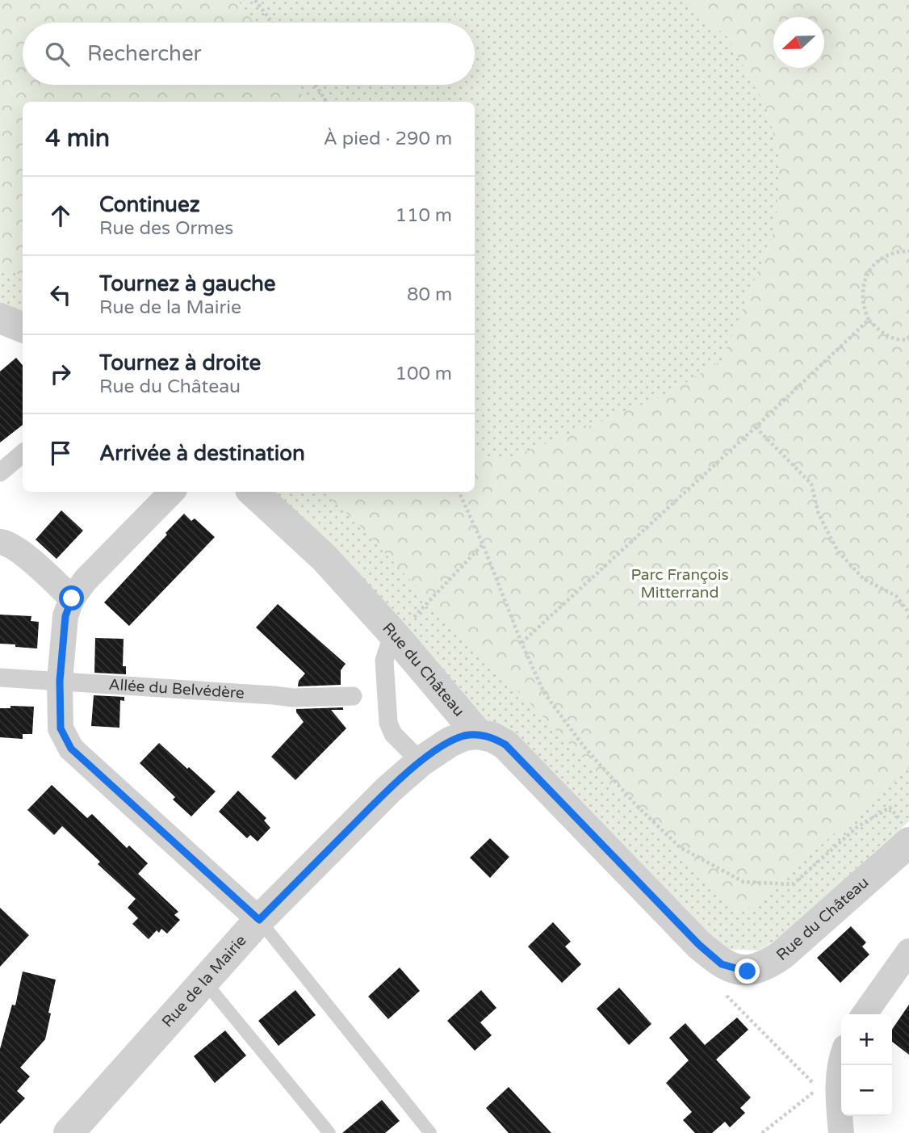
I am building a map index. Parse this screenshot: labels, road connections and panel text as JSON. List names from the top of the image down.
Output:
{
  "streets": {
    "street": ["Rue du Château", "Allée du Belvédère", "Rue de la Mairie"]
  },
  "crossings": [
    ["Rue du Château", "Rue de la Mairie"]
  ],
  "parks": ["Parc François Mitterrand"],
  "north": "left",
  "page": {
    "search": "Rechercher",
    "heading": ["4 min", "À pied · 290 m"],
    "list": [
      ["Continuez", "Rue des Ormes", "110 m"],
      ["Tournez à gauche", "Rue de la Mairie", "80 m"],
      ["Tournez à droite", "Rue du Château", "100 m"],
      "Arrivée à destination"
    ],
    "map_buttons": ["+", "−"]
  }
}
